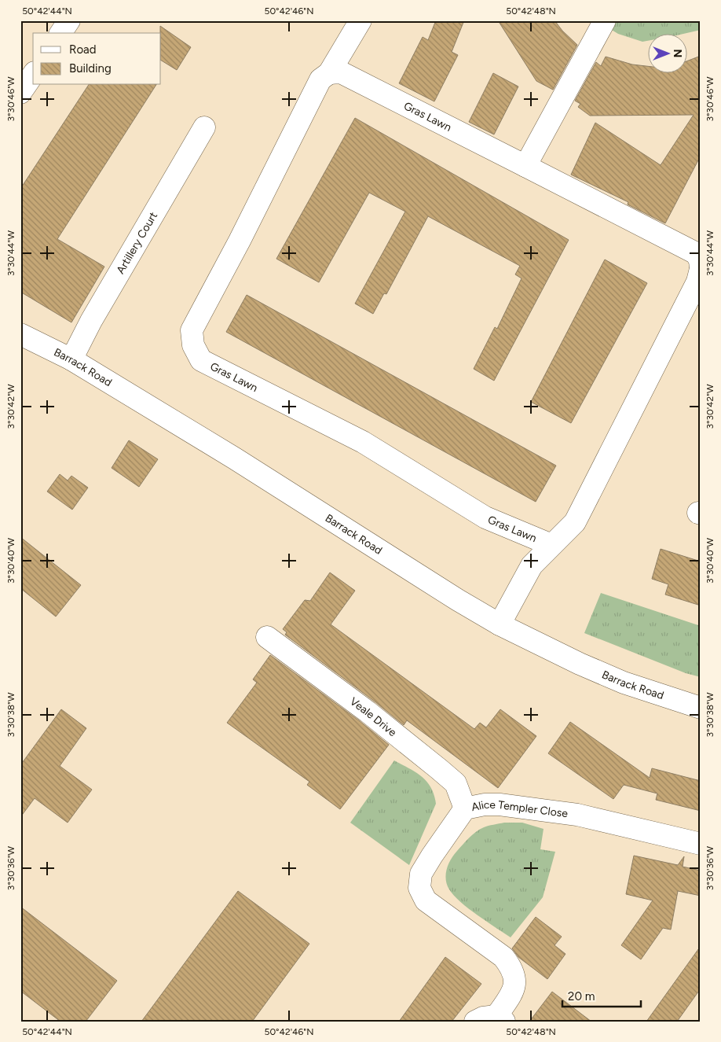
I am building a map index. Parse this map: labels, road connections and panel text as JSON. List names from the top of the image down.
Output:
{
  "streets": {
    "street": [
      "Gras Lawn",
      "Artillery Court",
      "Barrack Road",
      "Veale Drive",
      "Alice Templer Close"
    ]
  },
  "crossings": [
    ["Gras Lawn", "Barrack Road"],
    ["Artillery Court", "Barrack Road"],
    ["Veale Drive", "Alice Templer Close"]
  ],
  "legend": ["Road", "Building"],
  "scale_bar": "20 m",
  "north": "right",
  "coordinates": [
    "50°42'44\"N",
    "50°42'46\"N",
    "50°42'48\"N",
    "3°30'46\"W",
    "3°30'44\"W",
    "3°30'42\"W",
    "3°30'40\"W",
    "3°30'38\"W",
    "3°30'36\"W"
  ]
}
